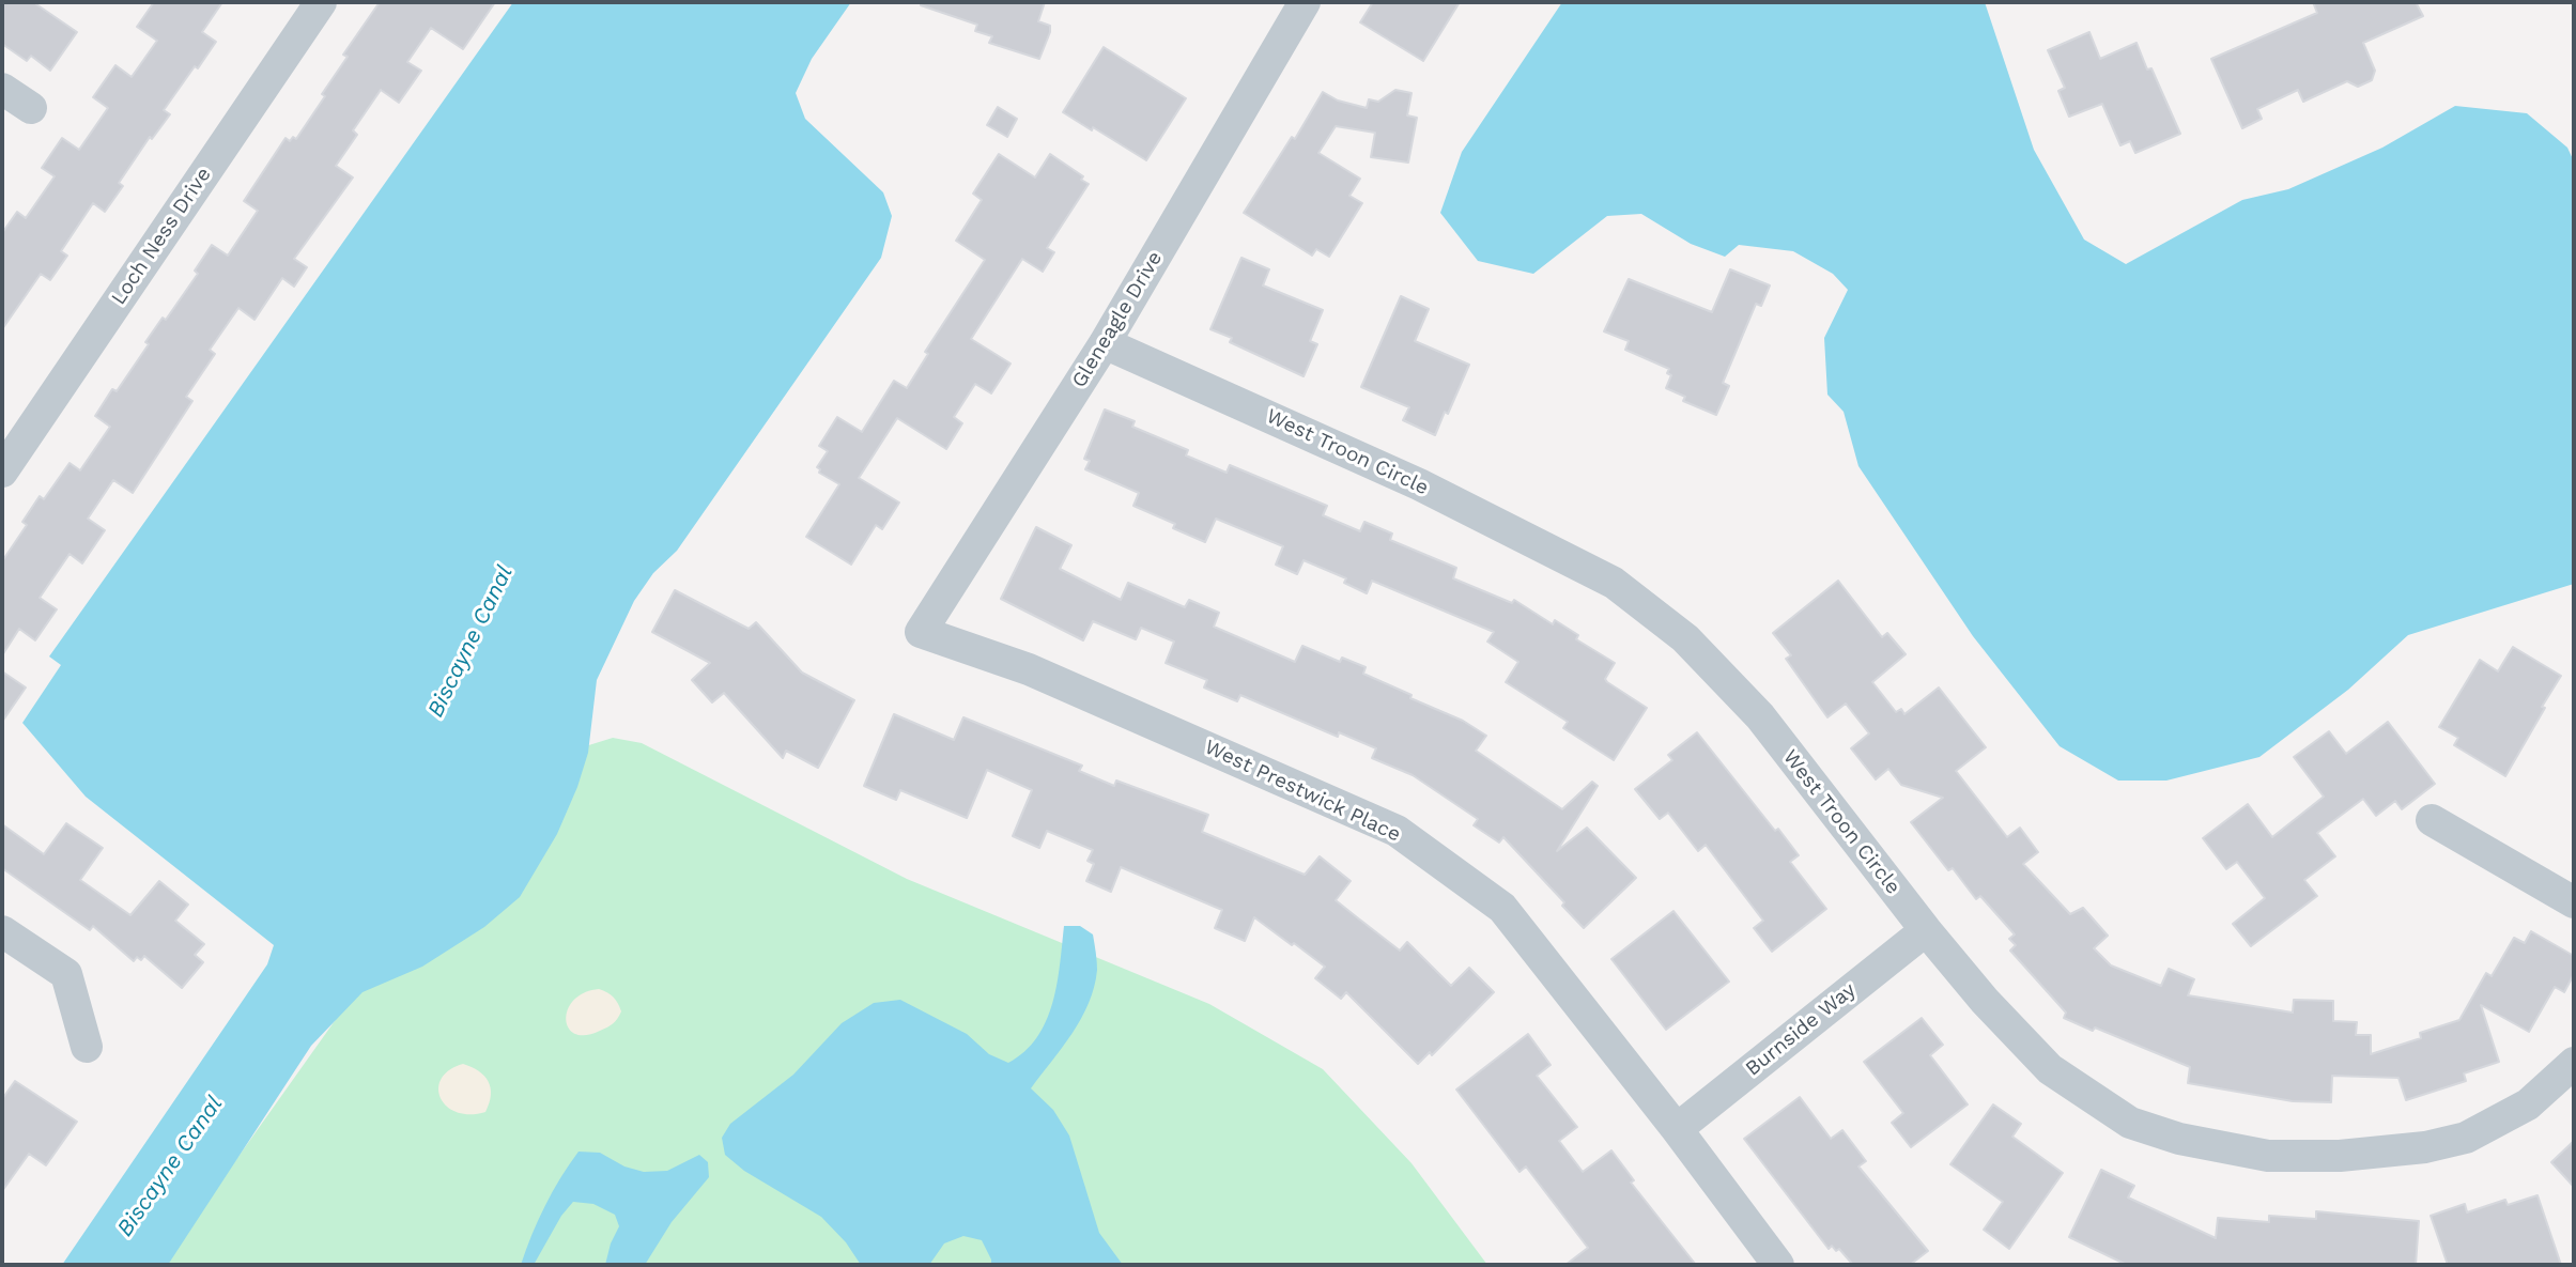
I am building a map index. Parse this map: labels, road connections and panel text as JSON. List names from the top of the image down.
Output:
{
  "streets": {
    "street": [
      "Loch Ness Drive",
      "Gleneagle Drive",
      "West Troon Circle",
      "West Prestwick Place",
      "Burnside Way"
    ]
  },
  "crossings": [
    ["Gleneagle Drive", "West Troon Circle"],
    ["Gleneagle Drive", "West Prestwick Place"],
    ["West Troon Circle", "Burnside Way"],
    ["West Prestwick Place", "Burnside Way"]
  ],
  "water": ["Biscayne Canal"]
}
